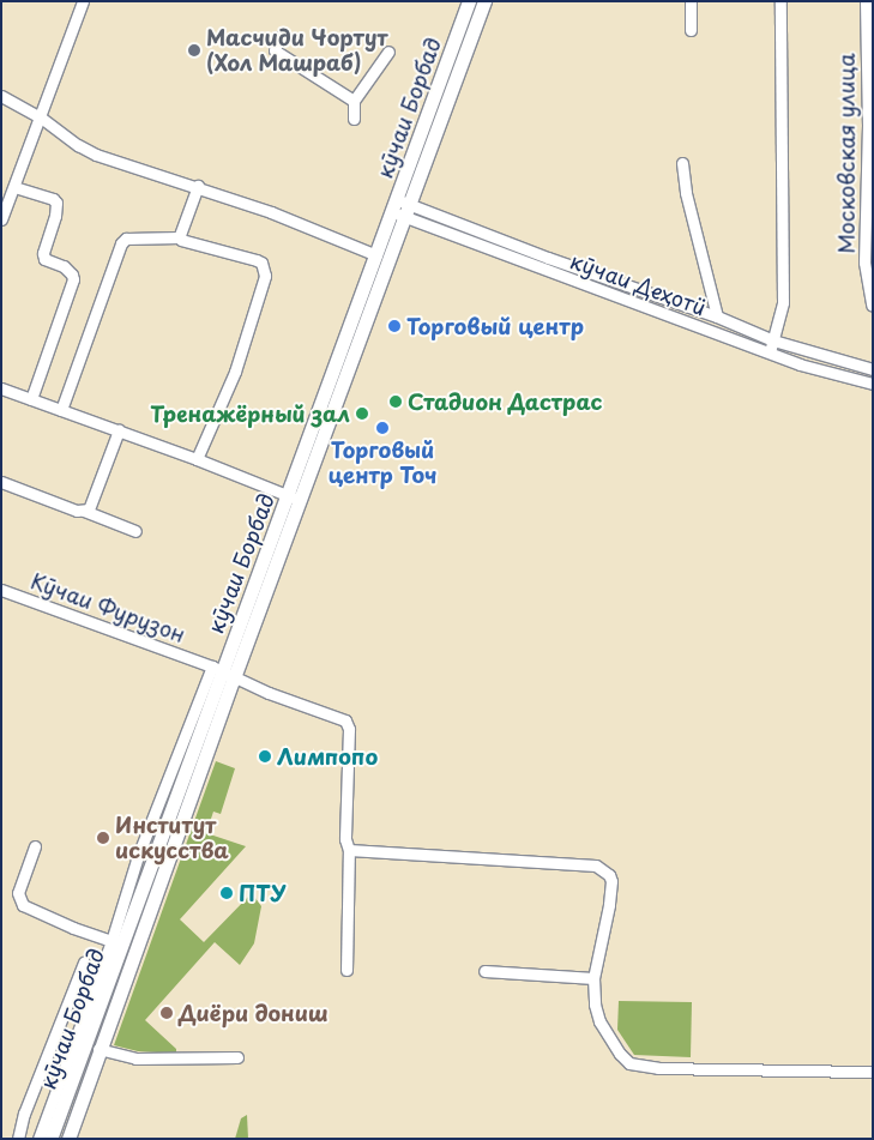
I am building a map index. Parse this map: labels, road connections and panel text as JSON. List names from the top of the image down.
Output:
{
  "streets": {
    "main road": ["кӯчаи Борбад"],
    "street": ["Московская улица", "кӯчаи Деҳотӣ", "Кӯчаи Фурузон"]
  },
  "crossings": [
    ["кӯчаи Борбад", "кӯчаи Деҳотӣ"],
    ["кӯчаи Борбад", "Кӯчаи Фурузон"]
  ],
  "places": [
    "Масчиди Чортут (Хол Машраб)",
    "Торговый центр",
    "Стадион Дастрас",
    "Тренажёрный зал",
    "Торговый центр Точ",
    "Лимпопо",
    "Институт искусства",
    "ПТУ",
    "Диёри дониш"
  ]
}
